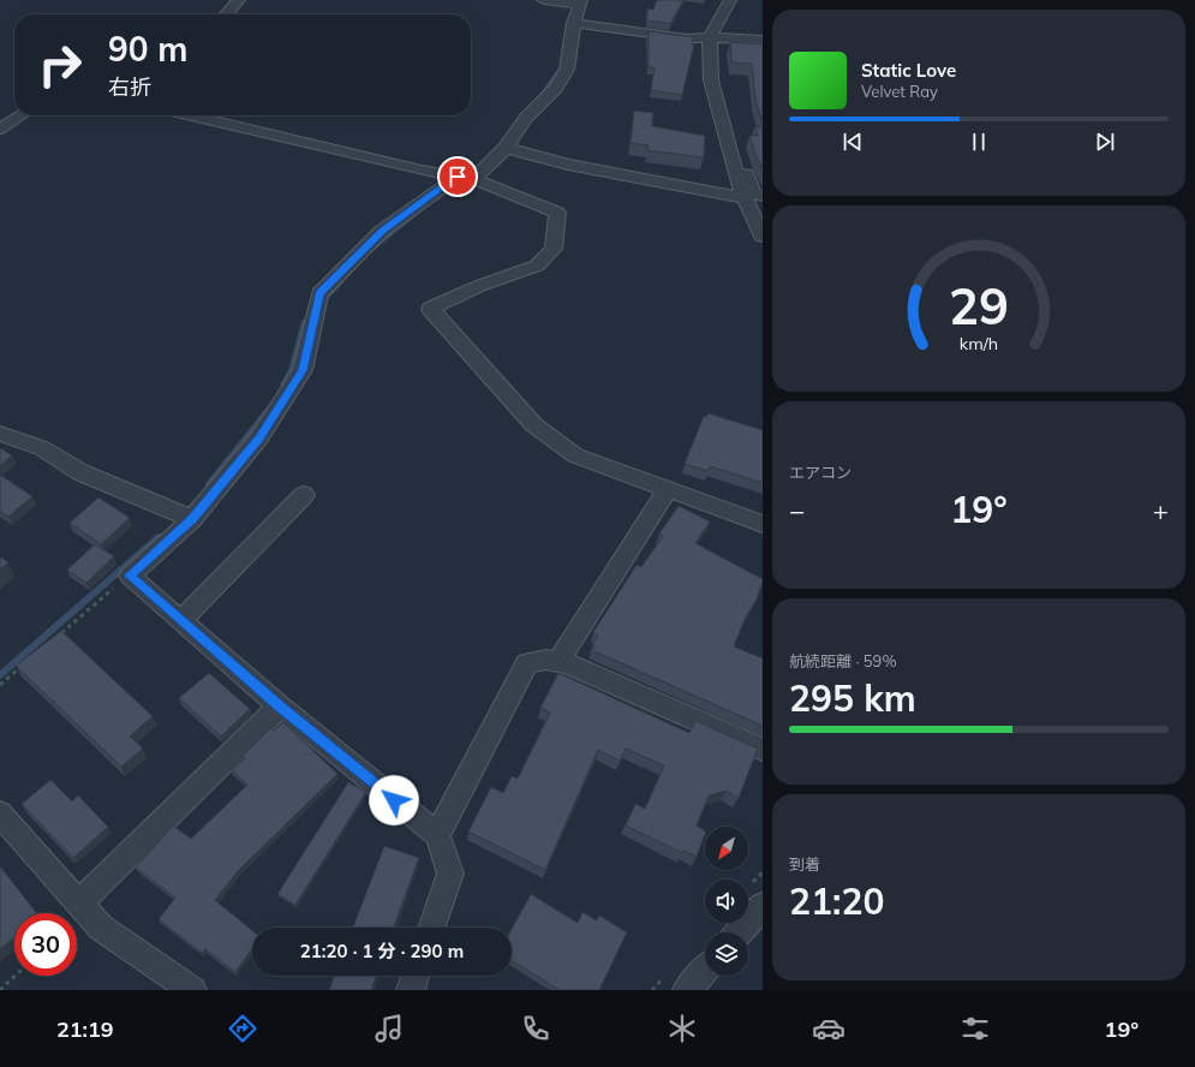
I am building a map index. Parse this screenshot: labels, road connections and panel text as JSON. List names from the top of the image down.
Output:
{
  "north": "bottom left",
  "page": {
    "turn": ["90 m", "右折"],
    "song": ["Static Love", "Velvet Ray"],
    "tile": [
      "エアコン",
      ["航続距離 · 59%", "295 km"],
      ["到着", "21:20"]
    ],
    "heat": ["−", "19°", "+"],
    "limit": "30",
    "trip": "21:20 · 1 分 · 290 m",
    "tabs": ["21:19", "19°"],
    "gauge": ["29", "km/h"]
  }
}
